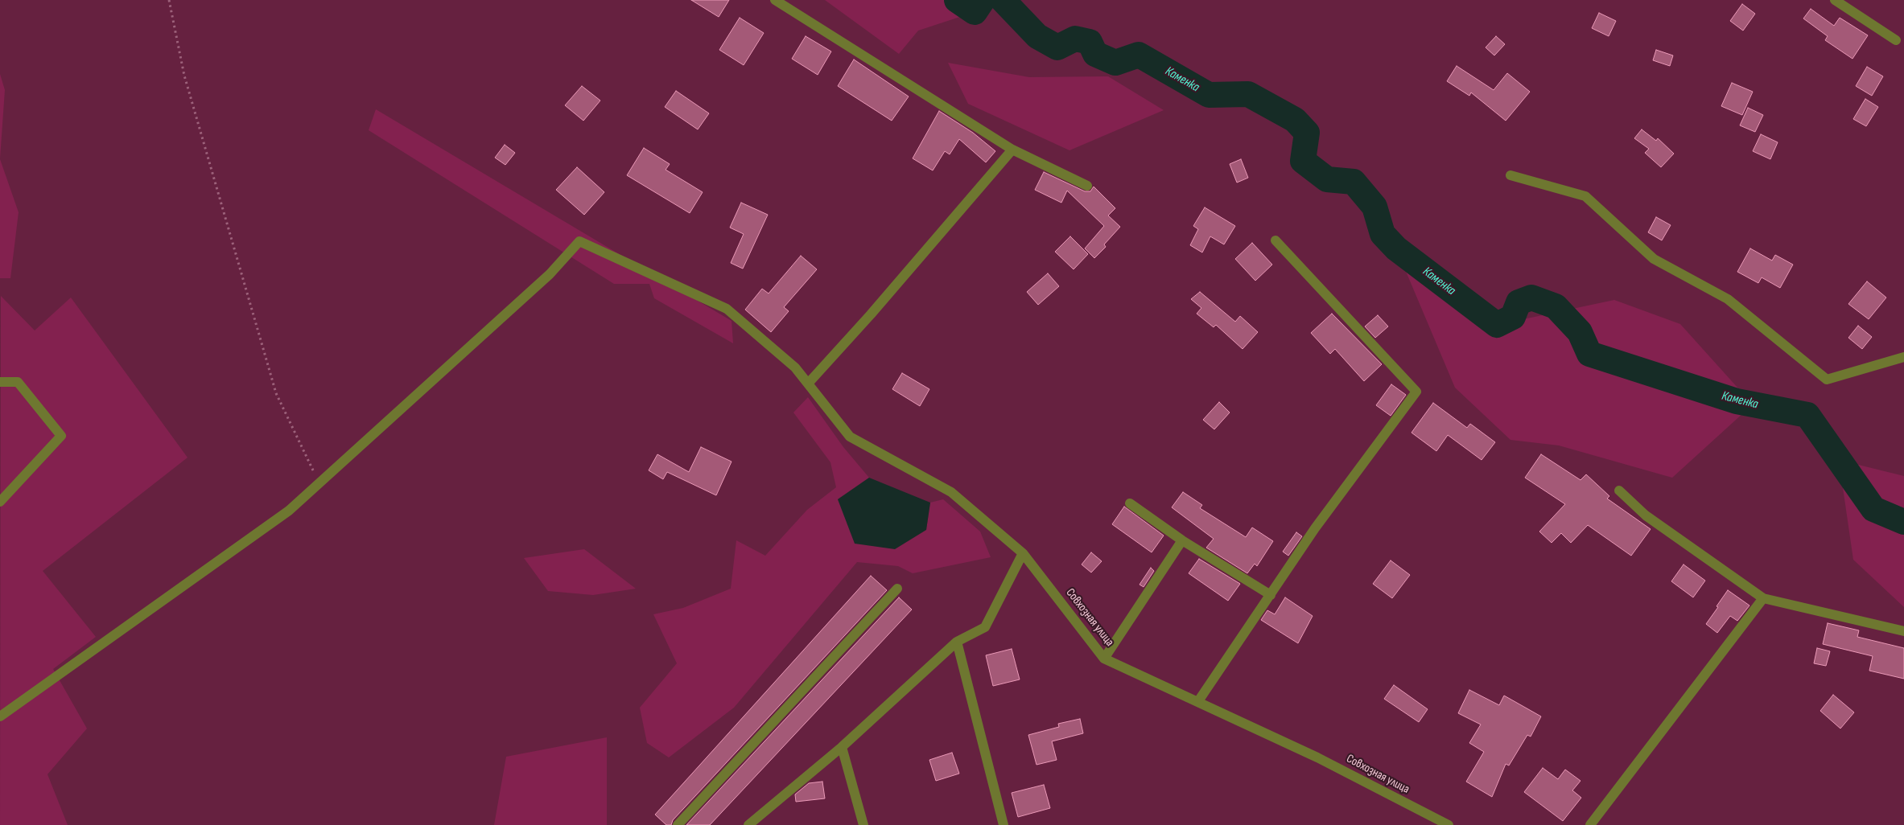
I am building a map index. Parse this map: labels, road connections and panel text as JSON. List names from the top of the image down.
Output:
{
  "streets": {
    "street": ["Совхозная улица"]
  },
  "water": ["Каменка"]
}
